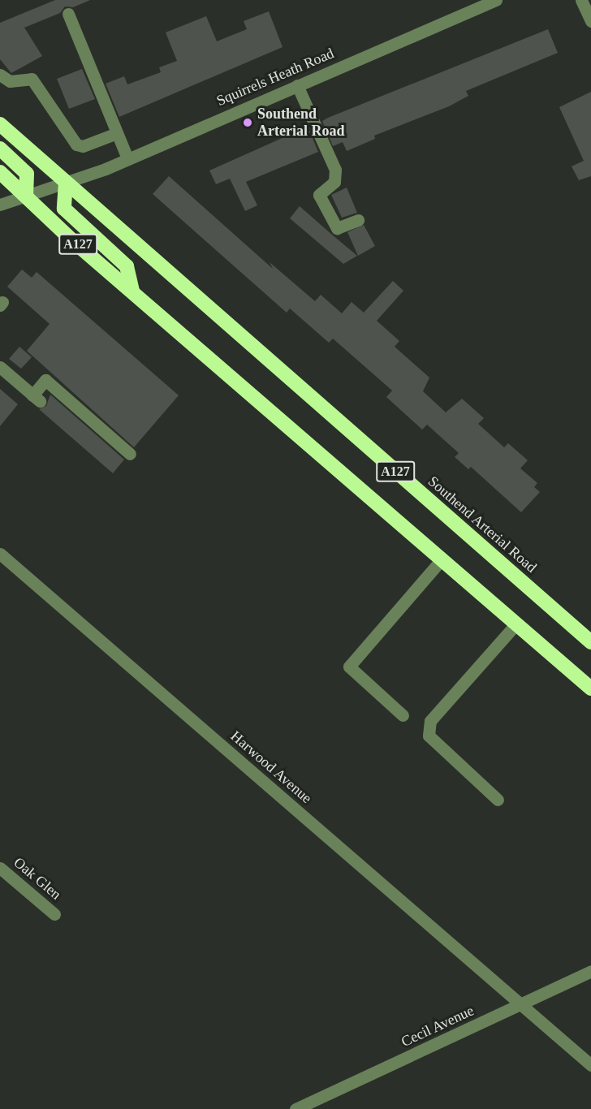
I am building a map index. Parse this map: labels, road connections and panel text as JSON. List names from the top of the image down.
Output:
{
  "streets": {
    "highway": ["A127", "Southend Arterial Road"],
    "street": [
      "Squirrels Heath Road",
      "Harwood Avenue",
      "Oak Glen",
      "Cecil Avenue"
    ]
  },
  "crossings": [
    ["Squirrels Heath Road", "A127"],
    ["Squirrels Heath Road", "Southend Arterial Road"],
    ["A127", "Southend Arterial Road"],
    ["Harwood Avenue", "Cecil Avenue"]
  ],
  "places": ["Southend Arterial Road"]
}
